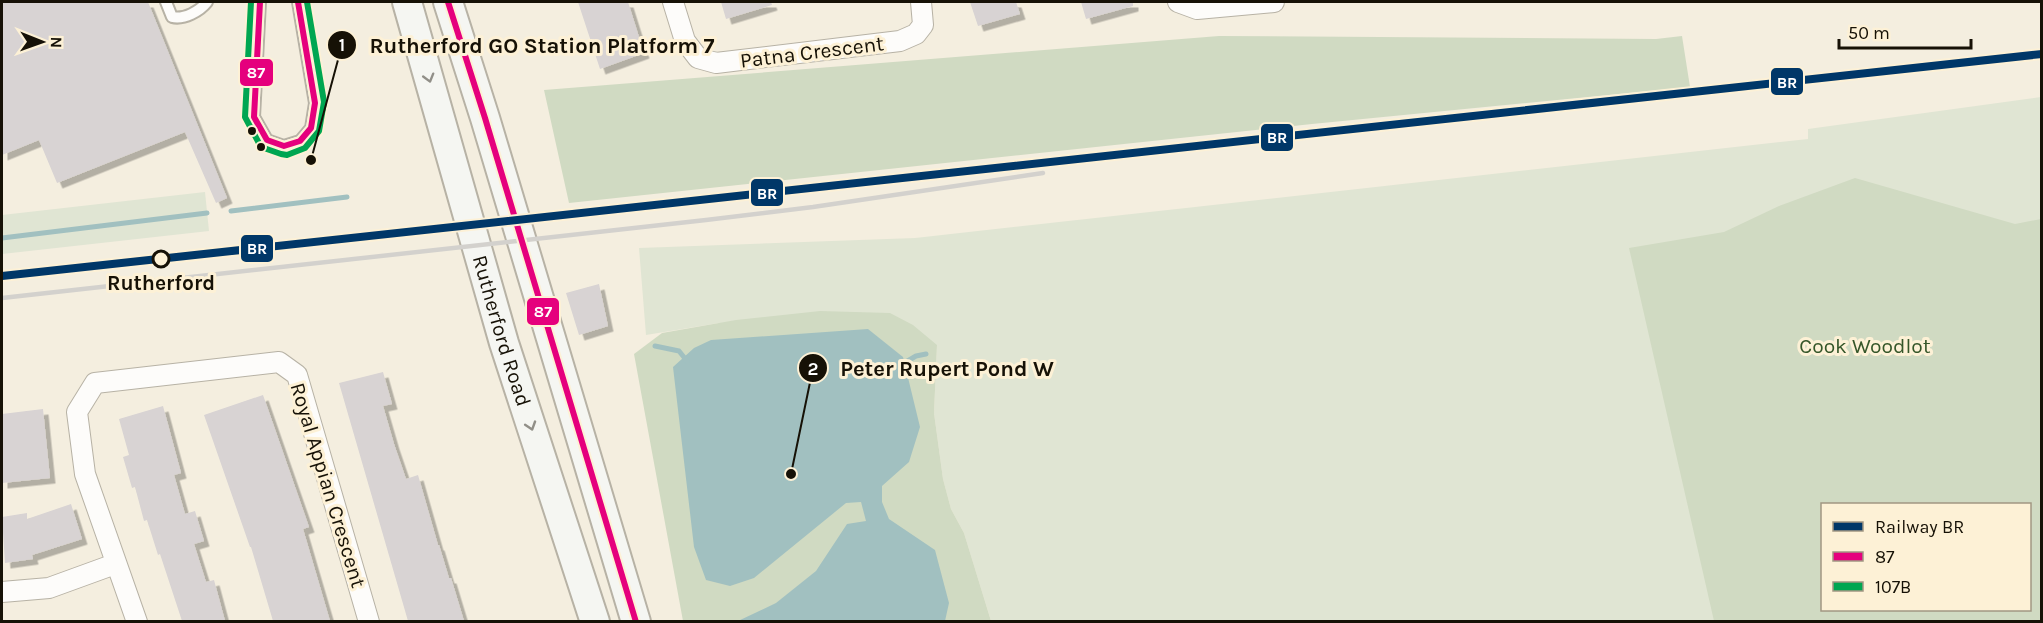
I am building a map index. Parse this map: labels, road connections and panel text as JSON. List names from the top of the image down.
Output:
{
  "streets": {
    "main road": ["Rutherford Road"],
    "street": ["Patna Crescent", "Royal Appian Crescent"]
  },
  "parks": ["Cook Woodlot"],
  "places": ["Rutherford GO Station Platform 7", "Rutherford", "Peter Rupert Pond W"],
  "lines": ["transit line 87", "transit line 107B", "rail line BR"],
  "legend": ["Railway BR", "87", "107B"],
  "scale_bar": "50 m",
  "north": "right"
}
